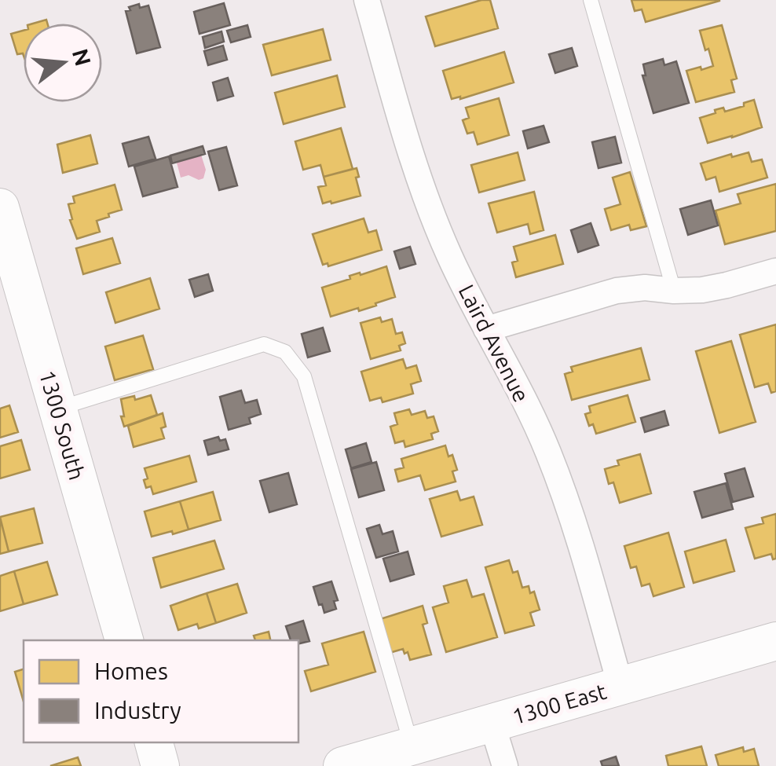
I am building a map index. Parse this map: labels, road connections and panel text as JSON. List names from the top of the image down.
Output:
{
  "streets": {
    "street": ["Laird Avenue", "1300 South", "1300 East"]
  },
  "crossings": [
    ["Laird Avenue", "1300 East"]
  ],
  "legend": ["Homes", "Industry"],
  "north": "right"
}
